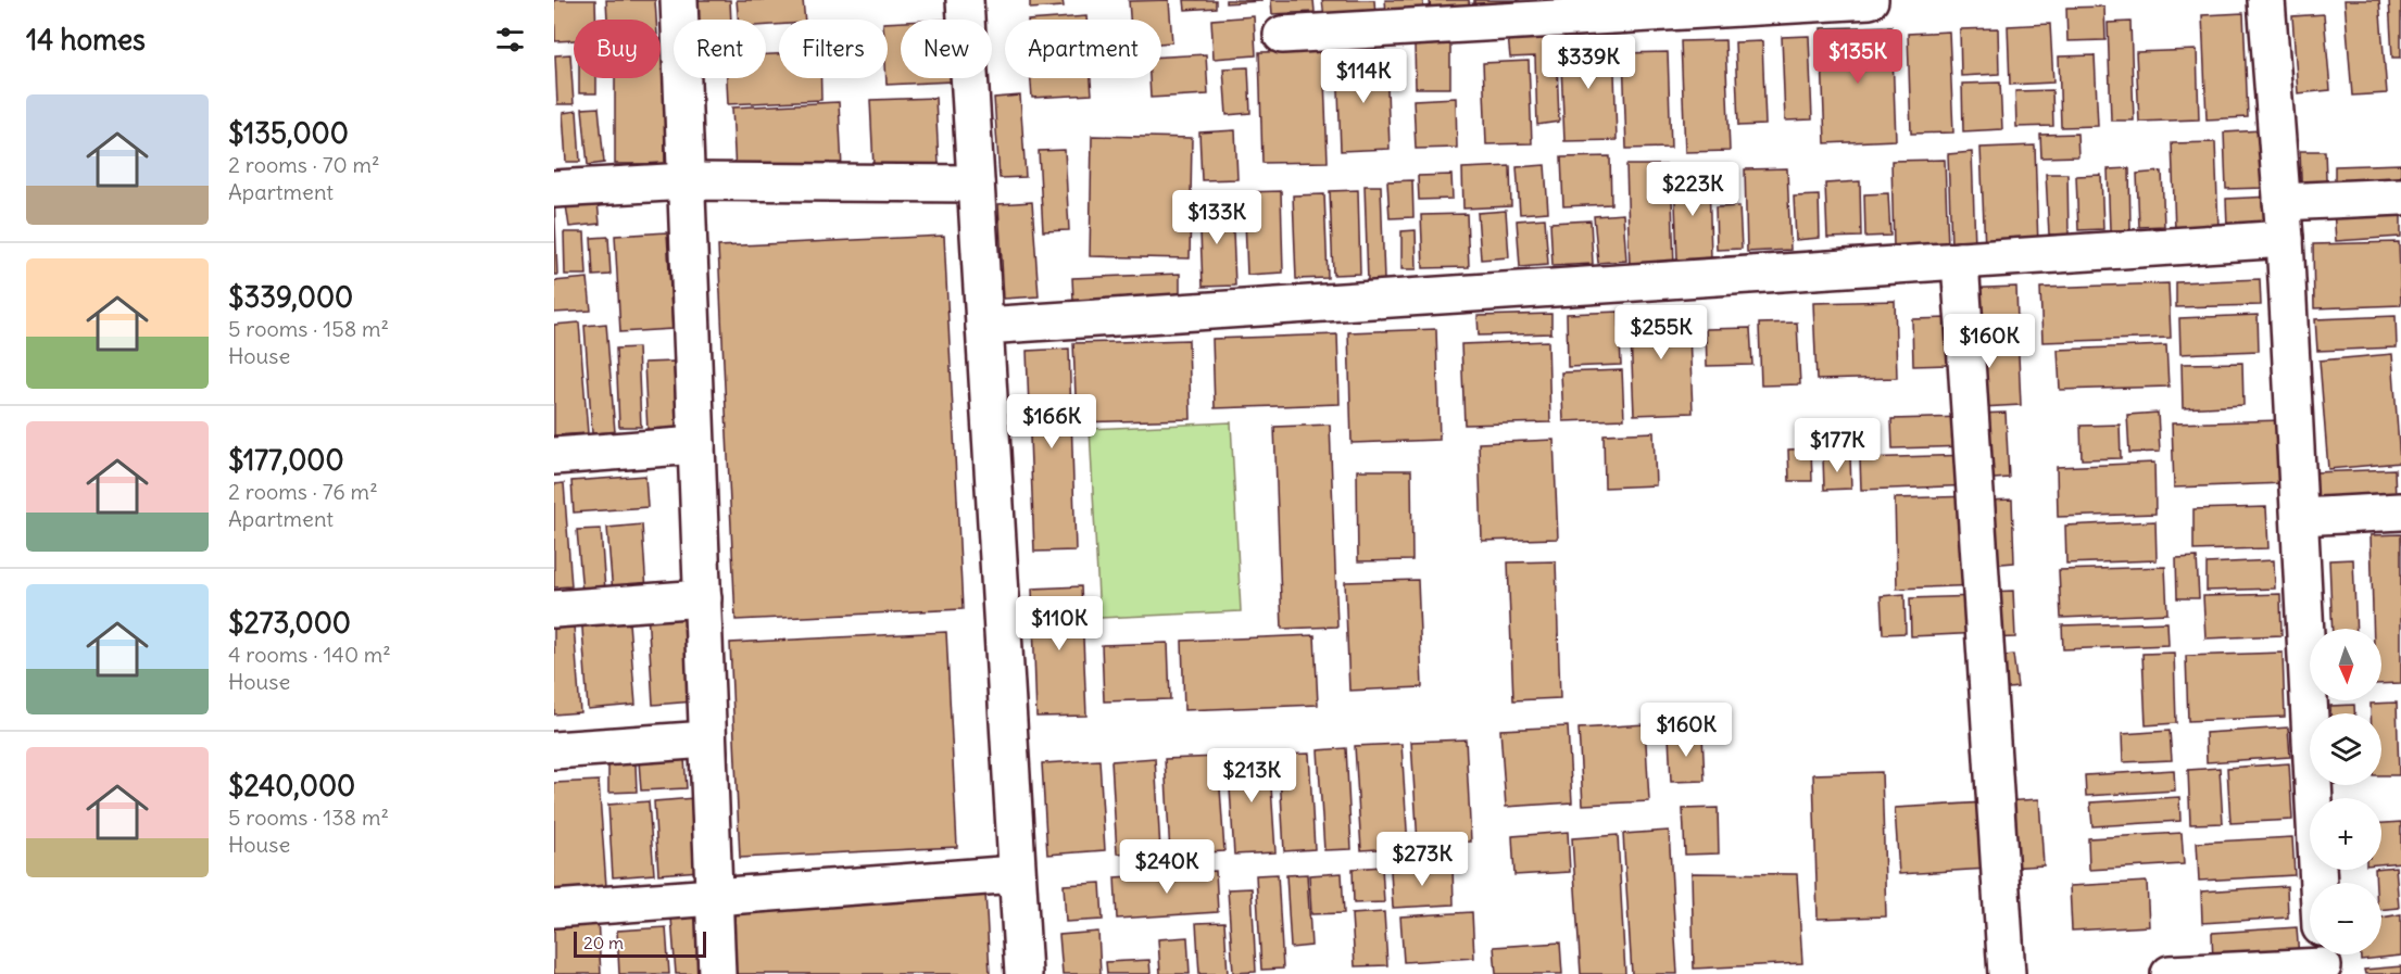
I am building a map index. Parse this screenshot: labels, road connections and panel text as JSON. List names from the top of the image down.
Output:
{
  "scale_bar": "20 m",
  "north": "bottom",
  "page": {
    "heading": "14 homes",
    "chip": [
      "Buy",
      "Rent",
      "Filters",
      "New",
      "Apartment"
    ],
    "price": [
      "$135K",
      "$339K",
      "$114K",
      "$223K",
      "$133K",
      "$255K",
      "$160K",
      "$166K",
      "$177K",
      "$110K",
      "$160K",
      "$213K",
      "$273K",
      "$240K"
    ],
    "list": [
      {
        "name": "$135,000",
        "note": "2 rooms · 70 m² · Apartment"
      },
      {
        "name": "$339,000",
        "note": "5 rooms · 158 m² · House"
      },
      {
        "name": "$177,000",
        "note": "2 rooms · 76 m² · Apartment"
      },
      {
        "name": "$273,000",
        "note": "4 rooms · 140 m² · House"
      },
      {
        "name": "$240,000",
        "note": "5 rooms · 138 m² · House"
      }
    ],
    "map_buttons": ["+", "−"],
    "scale": "20 m"
  }
}
